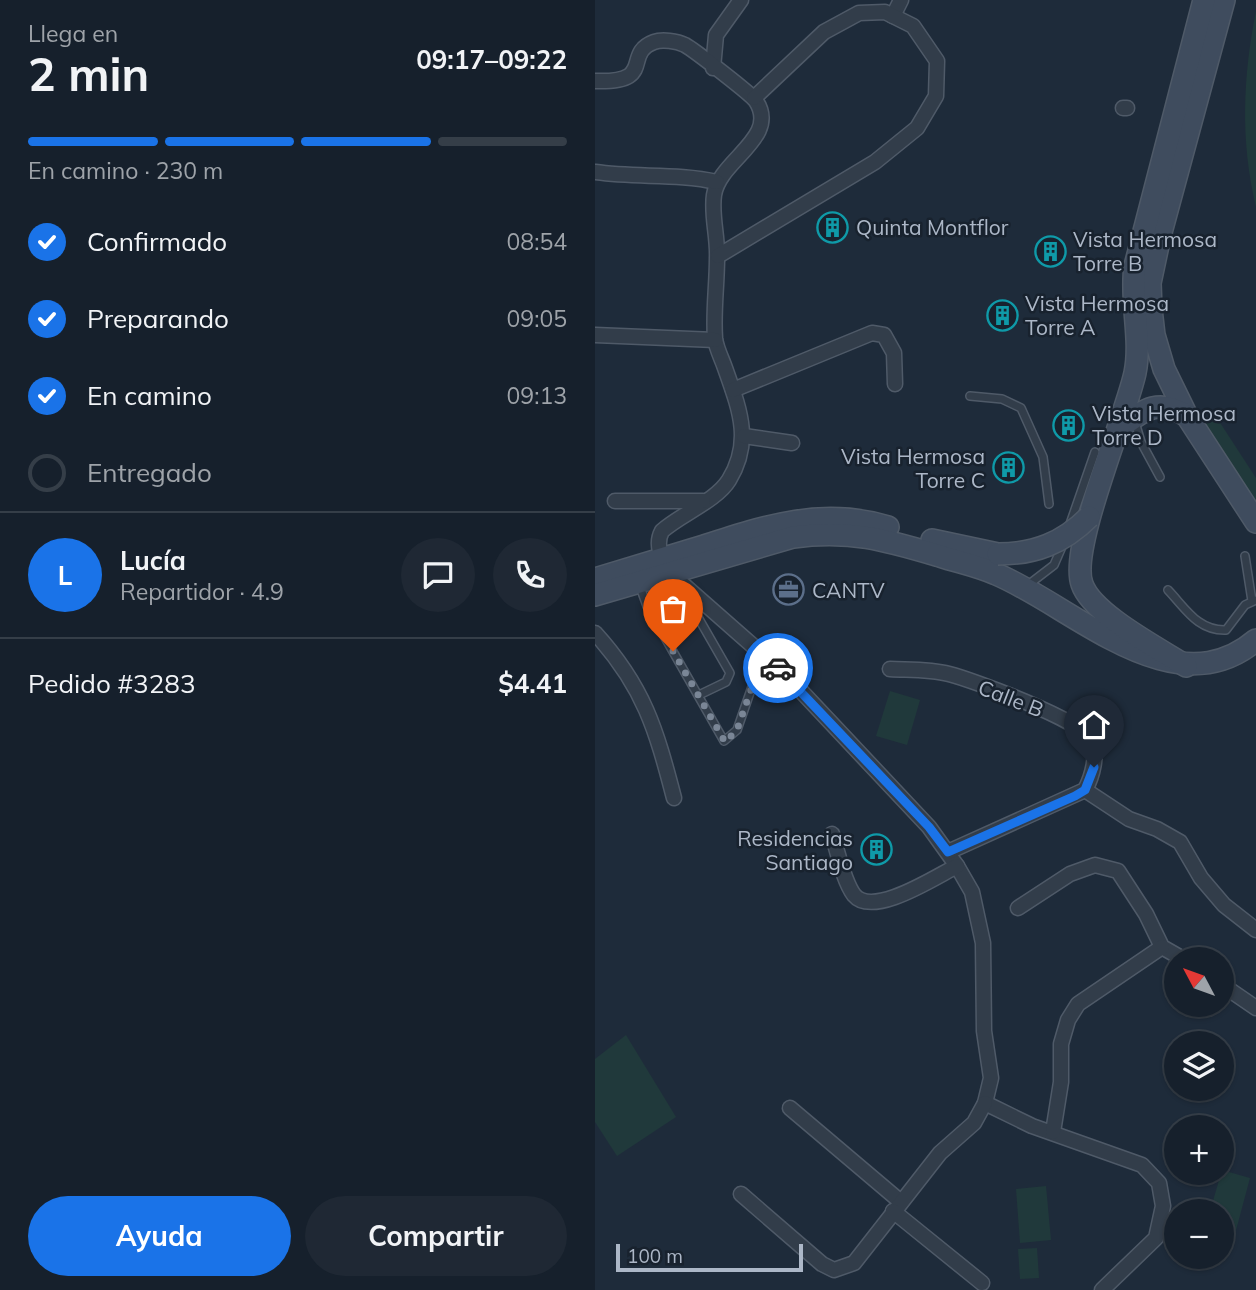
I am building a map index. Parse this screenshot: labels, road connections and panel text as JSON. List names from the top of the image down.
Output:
{
  "streets": {
    "street": ["Calle B"]
  },
  "places": {
    "building": [
      "Quinta Montflor",
      "Vista Hermosa Torre B",
      "Vista Hermosa Torre A",
      "Vista Hermosa Torre D",
      "Vista Hermosa Torre C",
      "Residencias Santiago"
    ],
    "office": ["CANTV"]
  },
  "scale_bar": "100 m",
  "north": "top left",
  "page": {
    "heading": ["2 min", "Llega en", "09:17–09:22"],
    "panel": [
      "Lucía",
      "Repartidor · 4.9",
      "Pedido #3283",
      "$4.41"
    ],
    "bar": "En camino · 230 m",
    "list": [
      ["Confirmado", "08:54"],
      ["Preparando", "09:05"],
      ["En camino", "09:13"],
      "Entregado"
    ],
    "round": "L",
    "map_buttons": ["+", "−"],
    "buttons": ["Ayuda", "Compartir"],
    "scale": "100 m"
  }
}
